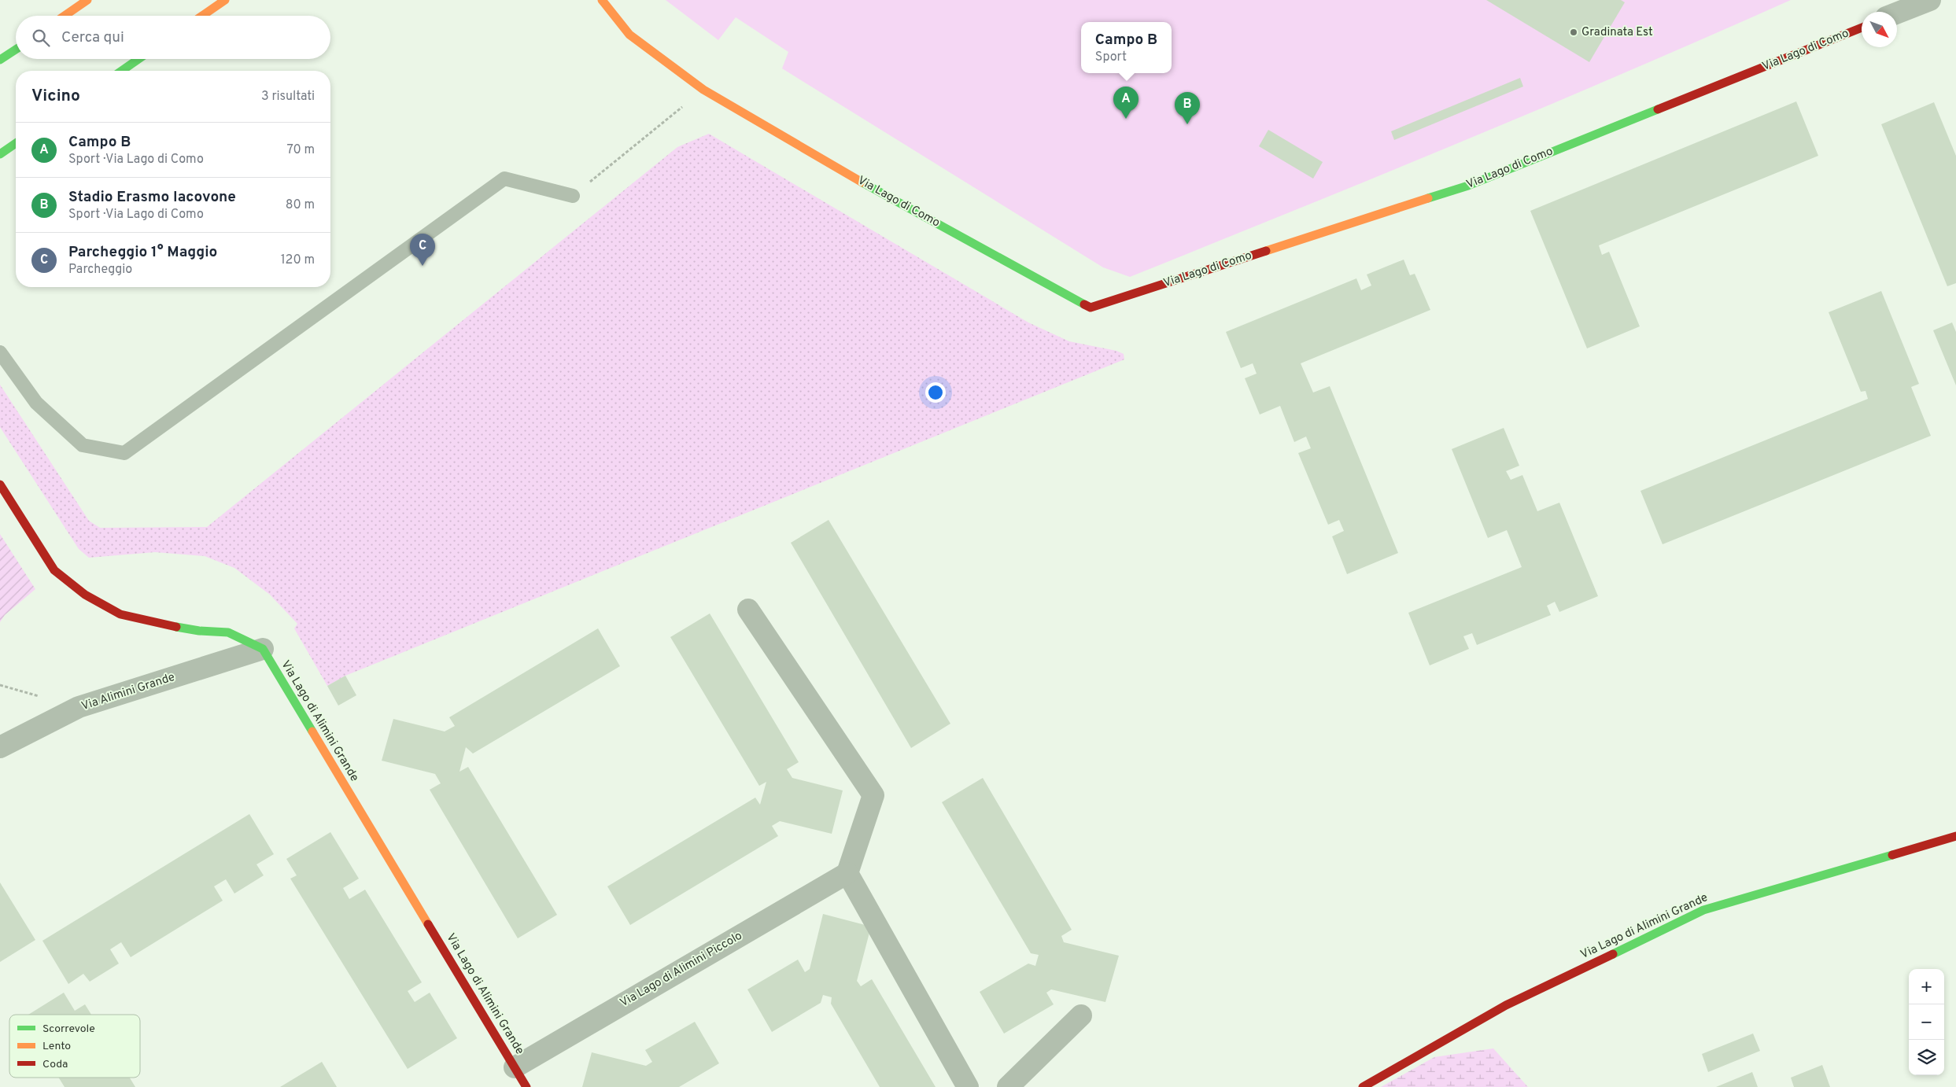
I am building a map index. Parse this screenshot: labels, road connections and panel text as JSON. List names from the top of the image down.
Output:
{
  "streets": {
    "street": [
      "Via Lago di Como",
      "Via Alimini Grande",
      "Via Lago di Alimini Grande",
      "Via Lago di Alimini Piccolo"
    ]
  },
  "crossings": [
    ["Via Alimini Grande", "Via Lago di Alimini Grande"],
    ["Via Lago di Alimini Grande", "Via Lago di Alimini Piccolo"]
  ],
  "places": ["Gradinata Est"],
  "legend": ["Scorrevole", "Lento", "Coda"],
  "north": "bottom right",
  "page": {
    "search": "Cerca qui",
    "popup": ["Campo B", "Sport"],
    "heading": ["Vicino", "3 risultati"],
    "pins": ["A", "B", "C"],
    "list": [
      {
        "mark": "A",
        "name": "Campo B",
        "note": "Sport · Via Lago di Como",
        "value": "70 m"
      },
      {
        "mark": "B",
        "name": "Stadio Erasmo Iacovone",
        "note": "Sport · Via Lago di Como",
        "value": "80 m"
      },
      {
        "mark": "C",
        "name": "Parcheggio 1° Maggio",
        "note": "Parcheggio",
        "value": "120 m"
      }
    ],
    "map_buttons": ["+", "−"]
  }
}
